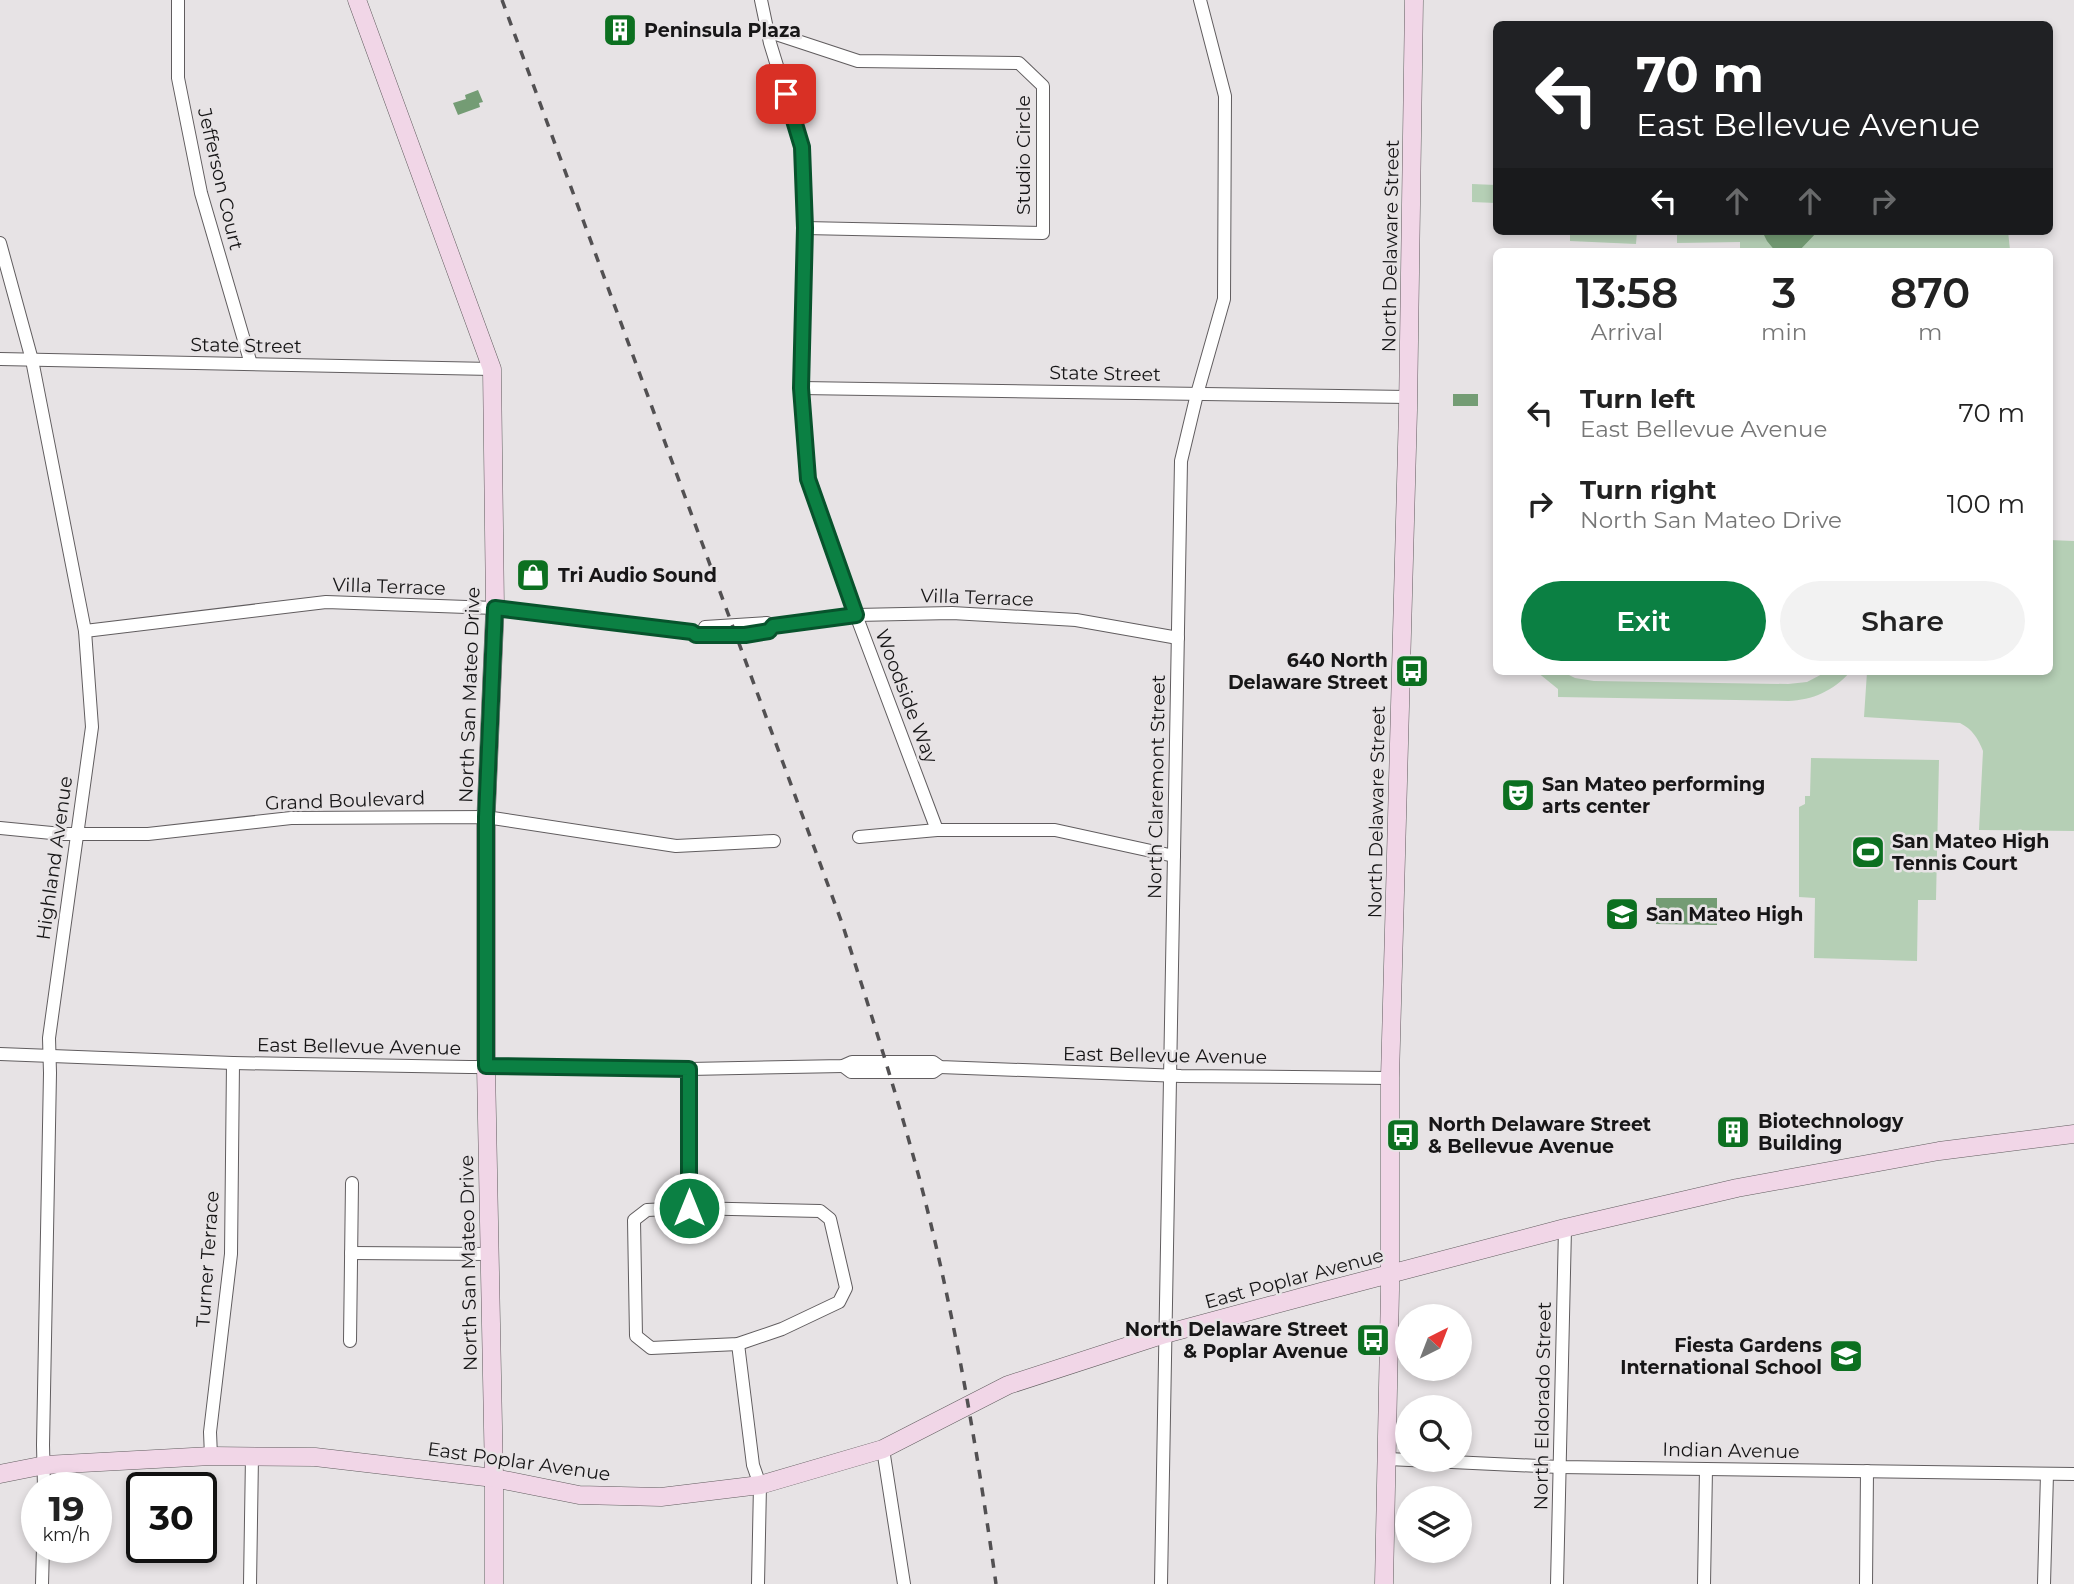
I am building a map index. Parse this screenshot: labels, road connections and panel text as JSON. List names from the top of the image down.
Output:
{
  "streets": {
    "main road": ["North Delaware Street", "North San Mateo Drive", "East Poplar Avenue"],
    "street": [
      "Studio Circle",
      "Jefferson Court",
      "State Street",
      "Villa Terrace",
      "Woodside Way",
      "North Claremont Street",
      "Grand Boulevard",
      "Highland Avenue",
      "East Bellevue Avenue",
      "Turner Terrace",
      "North Eldorado Street",
      "Indian Avenue"
    ]
  },
  "crossings": [
    ["Studio Circle", "Woodside Way"],
    ["Jefferson Court", "State Street"],
    ["North Delaware Street", "State Street"],
    ["North Delaware Street", "East Bellevue Avenue"],
    ["North Delaware Street", "East Poplar Avenue"],
    ["North Delaware Street", "Indian Avenue"],
    ["State Street", "North San Mateo Drive"],
    ["State Street", "Woodside Way"],
    ["State Street", "North Claremont Street"],
    ["State Street", "Highland Avenue"],
    ["Villa Terrace", "North San Mateo Drive"],
    ["Villa Terrace", "Woodside Way"],
    ["Villa Terrace", "North Claremont Street"],
    ["Villa Terrace", "Highland Avenue"],
    ["North San Mateo Drive", "Grand Boulevard"],
    ["North San Mateo Drive", "East Bellevue Avenue"],
    ["North San Mateo Drive", "East Poplar Avenue"],
    ["North Claremont Street", "East Bellevue Avenue"],
    ["North Claremont Street", "East Poplar Avenue"],
    ["Grand Boulevard", "Highland Avenue"],
    ["Highland Avenue", "East Bellevue Avenue"],
    ["Highland Avenue", "East Poplar Avenue"],
    ["East Bellevue Avenue", "Turner Terrace"],
    ["Turner Terrace", "East Poplar Avenue"],
    ["East Poplar Avenue", "North Eldorado Street"],
    ["North Eldorado Street", "Indian Avenue"]
  ],
  "places": {
    "building": ["Peninsula Plaza", "Biotechnology Building"],
    "shop": ["Tri Audio Sound"],
    "bus stop": ["640 North Delaware Street", "North Delaware Street & Bellevue Avenue", "North Delaware Street & Poplar Avenue"],
    "theatre": ["San Mateo performing arts center"],
    "sports": ["San Mateo High Tennis Court"],
    "school or university": ["San Mateo High", "Fiesta Gardens International School"]
  },
  "north": "top right",
  "page": {
    "turn": ["70 m", "East Bellevue Avenue"],
    "eta": [
      "13:58",
      "Arrival",
      "3",
      "min",
      "870",
      "m"
    ],
    "list": [
      {
        "name": "Turn left",
        "note": "East Bellevue Avenue",
        "value": "70 m"
      },
      {
        "name": "Turn right",
        "note": "North San Mateo Drive",
        "value": "100 m"
      }
    ],
    "buttons": ["Exit", "Share"],
    "speed": "19 km/h",
    "limit": "30"
  }
}
